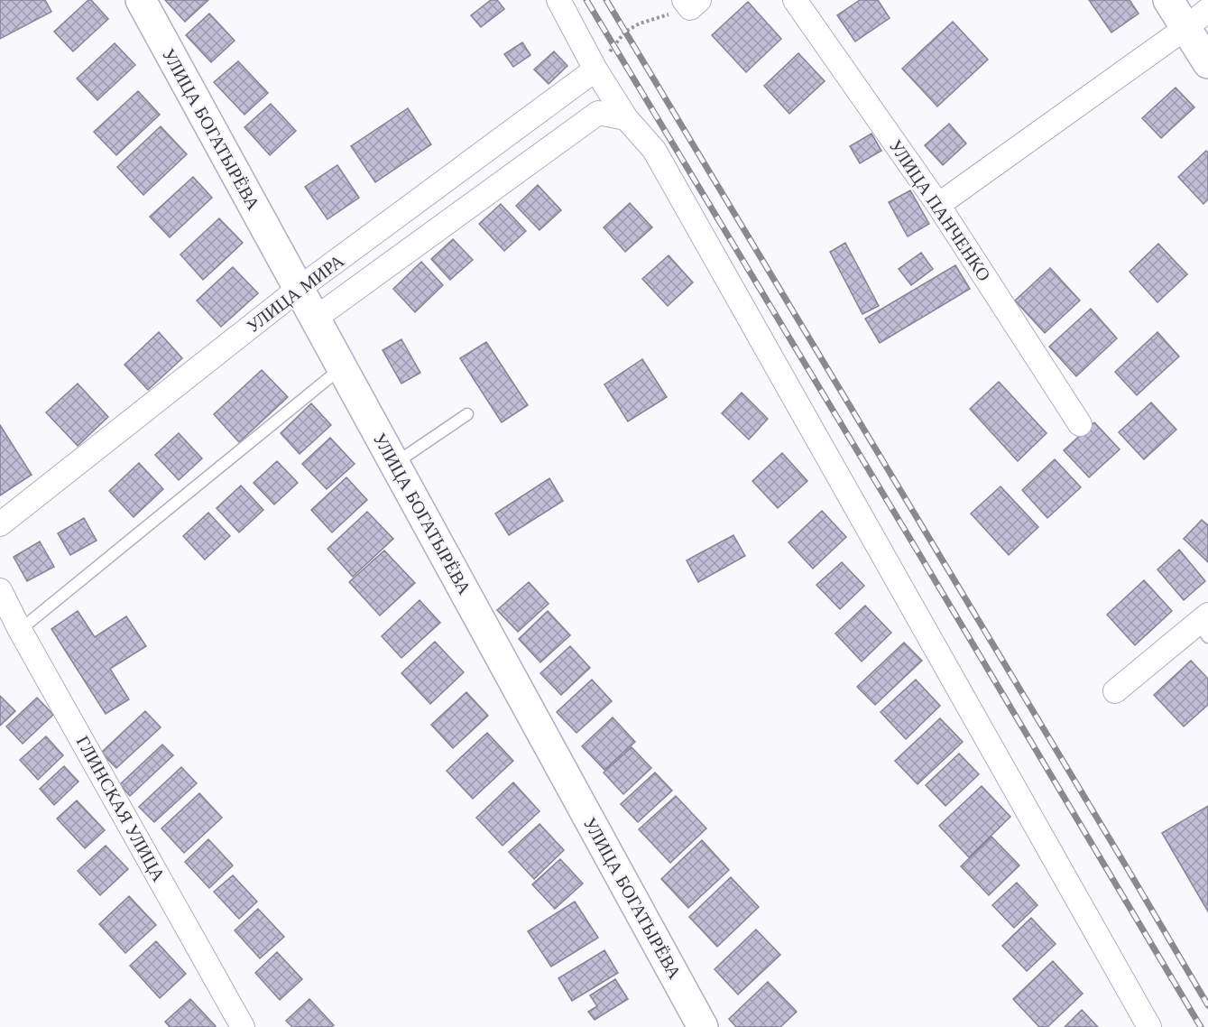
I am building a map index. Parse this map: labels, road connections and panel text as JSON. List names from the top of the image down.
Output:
{
  "streets": {
    "street": [
      "УЛИЦА БОГАТЫРЁВА",
      "УЛИЦА ПАНЧЕНКО",
      "УЛИЦА МИРА",
      "ГЛИНСКАЯ УЛИЦА"
    ]
  },
  "crossings": [
    ["УЛИЦА БОГАТЫРЁВА", "УЛИЦА МИРА"]
  ]
}
